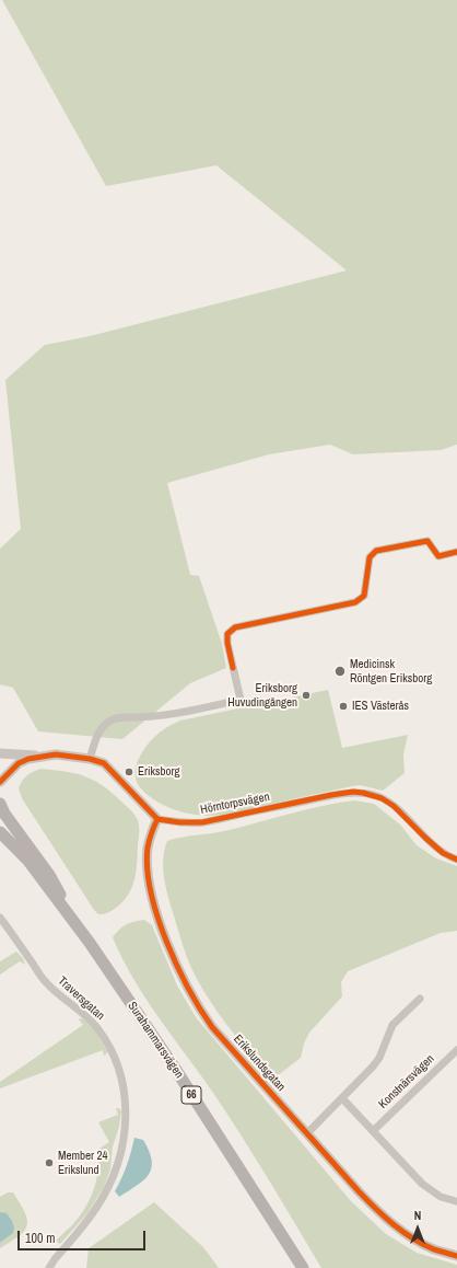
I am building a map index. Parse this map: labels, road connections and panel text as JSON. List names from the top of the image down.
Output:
{
  "streets": {
    "main road": ["Surahammarsvägen", "66"],
    "street": [
      "Hörntorpsvägen",
      "Traversgatan",
      "Erikslundsgatan",
      "Konstnärsvägen"
    ]
  },
  "crossings": [
    ["Hörntorpsvägen", "Erikslundsgatan"]
  ],
  "places": [
    "Medicinsk Röntgen Eriksborg",
    "Eriksborg Huvudingången",
    "IES Västerås",
    "Eriksborg",
    "Member 24 Erikslund"
  ],
  "scale_bar": "100 m",
  "north": "top"
}
